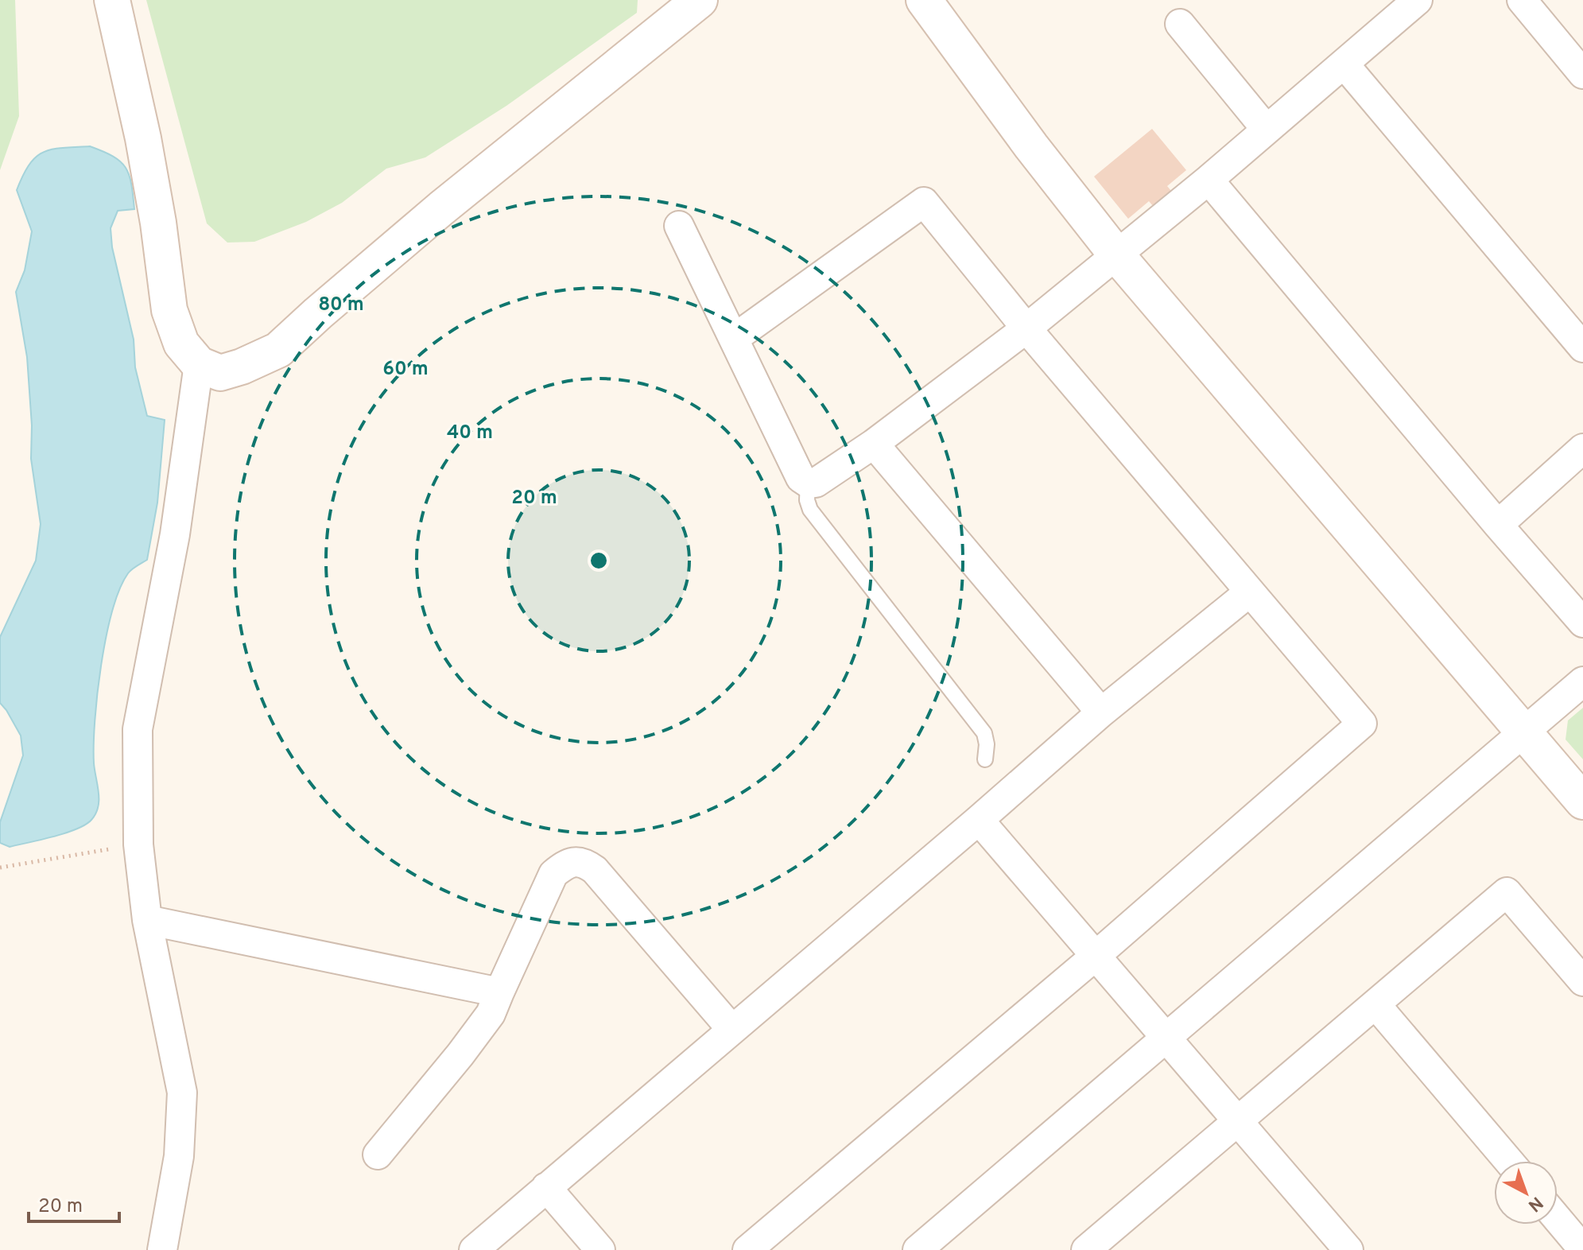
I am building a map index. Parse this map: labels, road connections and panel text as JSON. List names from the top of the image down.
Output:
{
  "scale_bar": "20 m",
  "north": "bottom right",
  "rings": [
    "80 m",
    "60 m",
    "40 m",
    "20 m"
  ]
}
